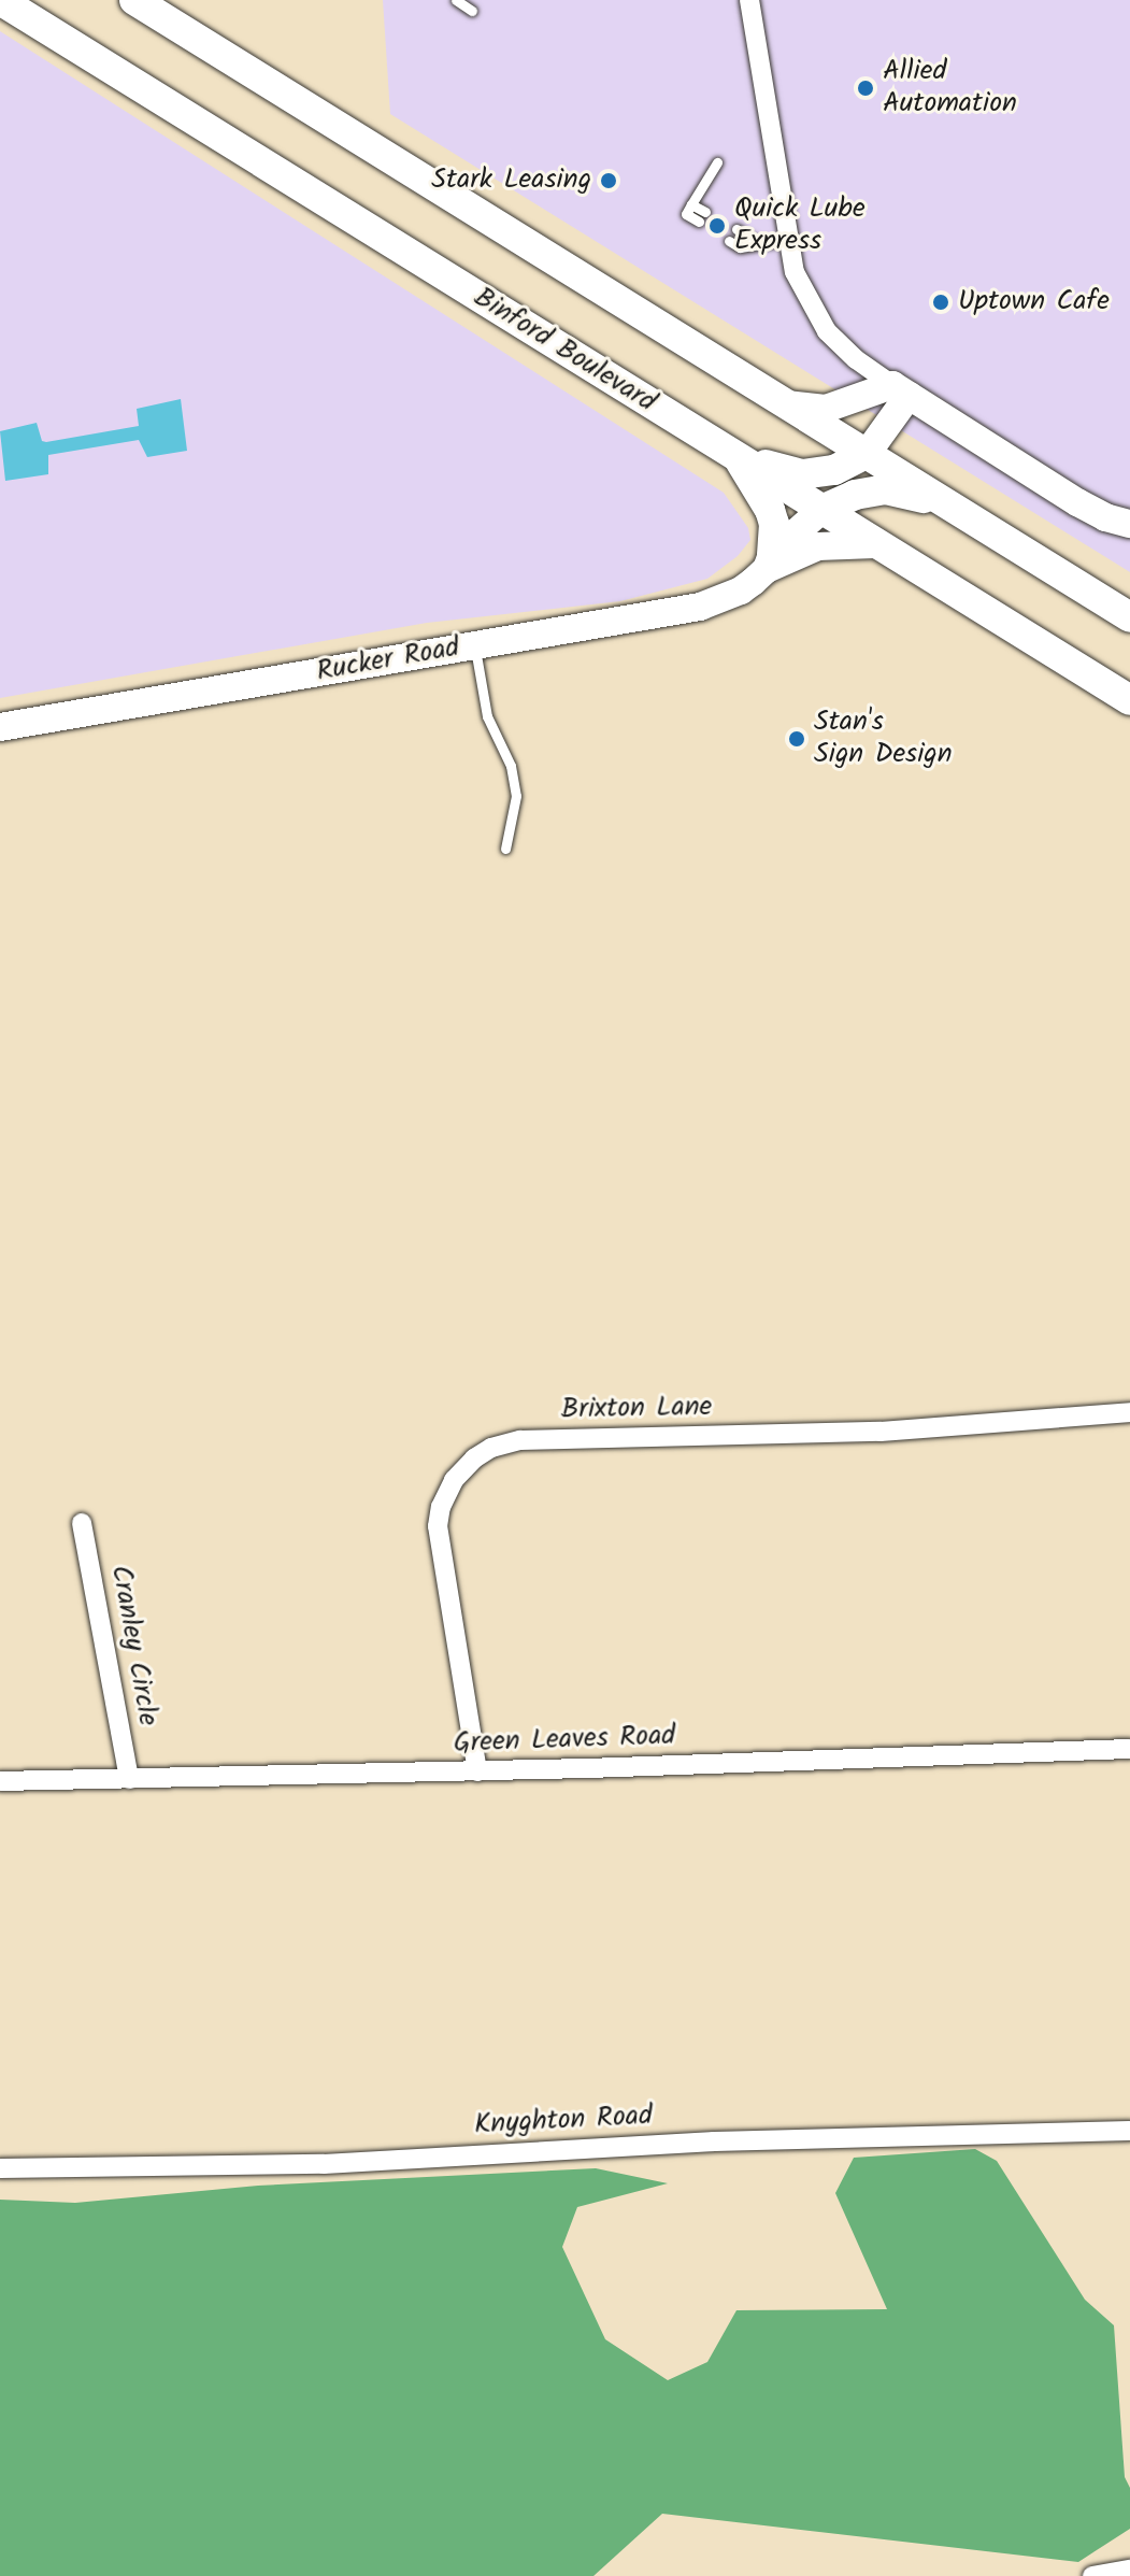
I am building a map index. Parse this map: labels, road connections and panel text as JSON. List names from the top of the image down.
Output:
{
  "streets": {
    "main road": ["Binford Boulevard"],
    "street": [
      "Rucker Road",
      "Brixton Lane",
      "Cranley Circle",
      "Green Leaves Road",
      "Knyghton Road"
    ]
  },
  "crossings": [
    ["Binford Boulevard", "Rucker Road"],
    ["Brixton Lane", "Green Leaves Road"],
    ["Cranley Circle", "Green Leaves Road"]
  ],
  "places": [
    "Allied Automation",
    "Stark Leasing",
    "Quick Lube Express",
    "Uptown Cafe",
    "Stan's Sign Design"
  ]
}
